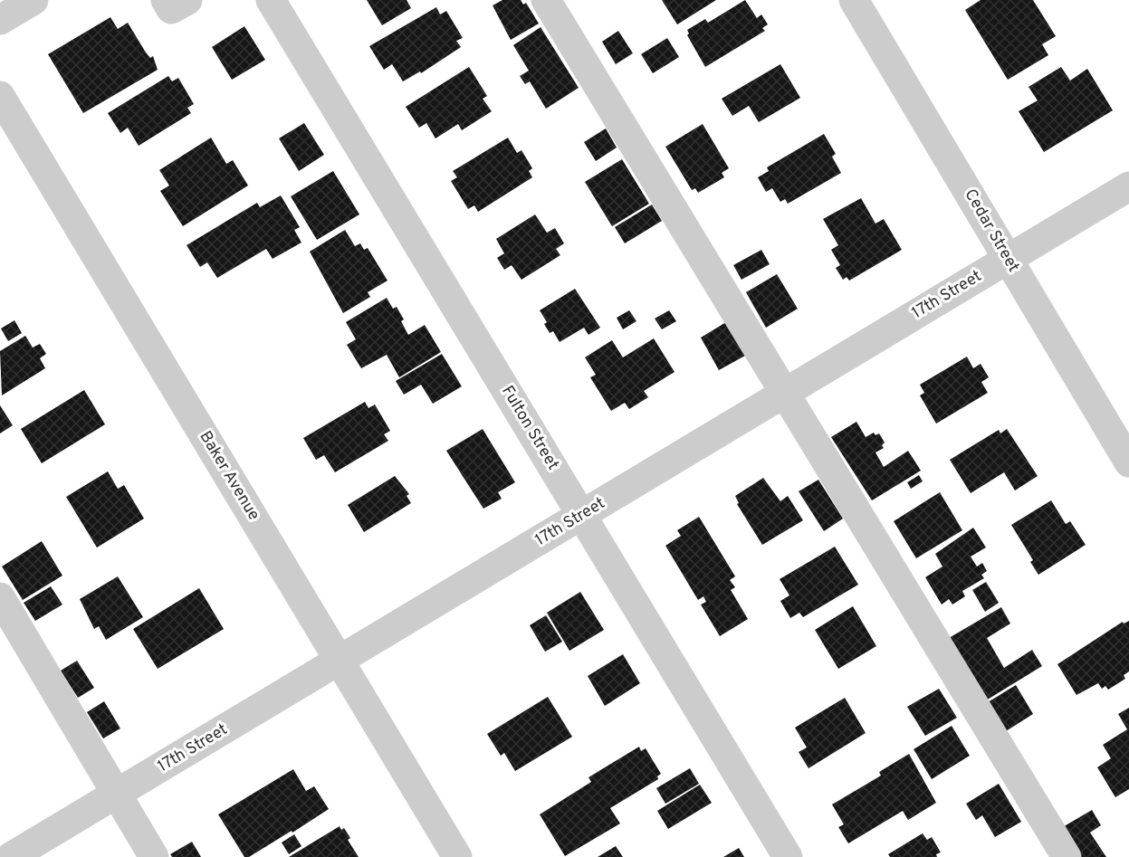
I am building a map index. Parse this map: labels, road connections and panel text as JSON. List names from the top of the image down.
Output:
{
  "streets": {
    "street": [
      "Cedar Street",
      "17th Street",
      "Fulton Street",
      "Baker Avenue"
    ]
  },
  "crossings": [
    ["Cedar Street", "17th Street"],
    ["17th Street", "Fulton Street"],
    ["17th Street", "Baker Avenue"]
  ]
}
